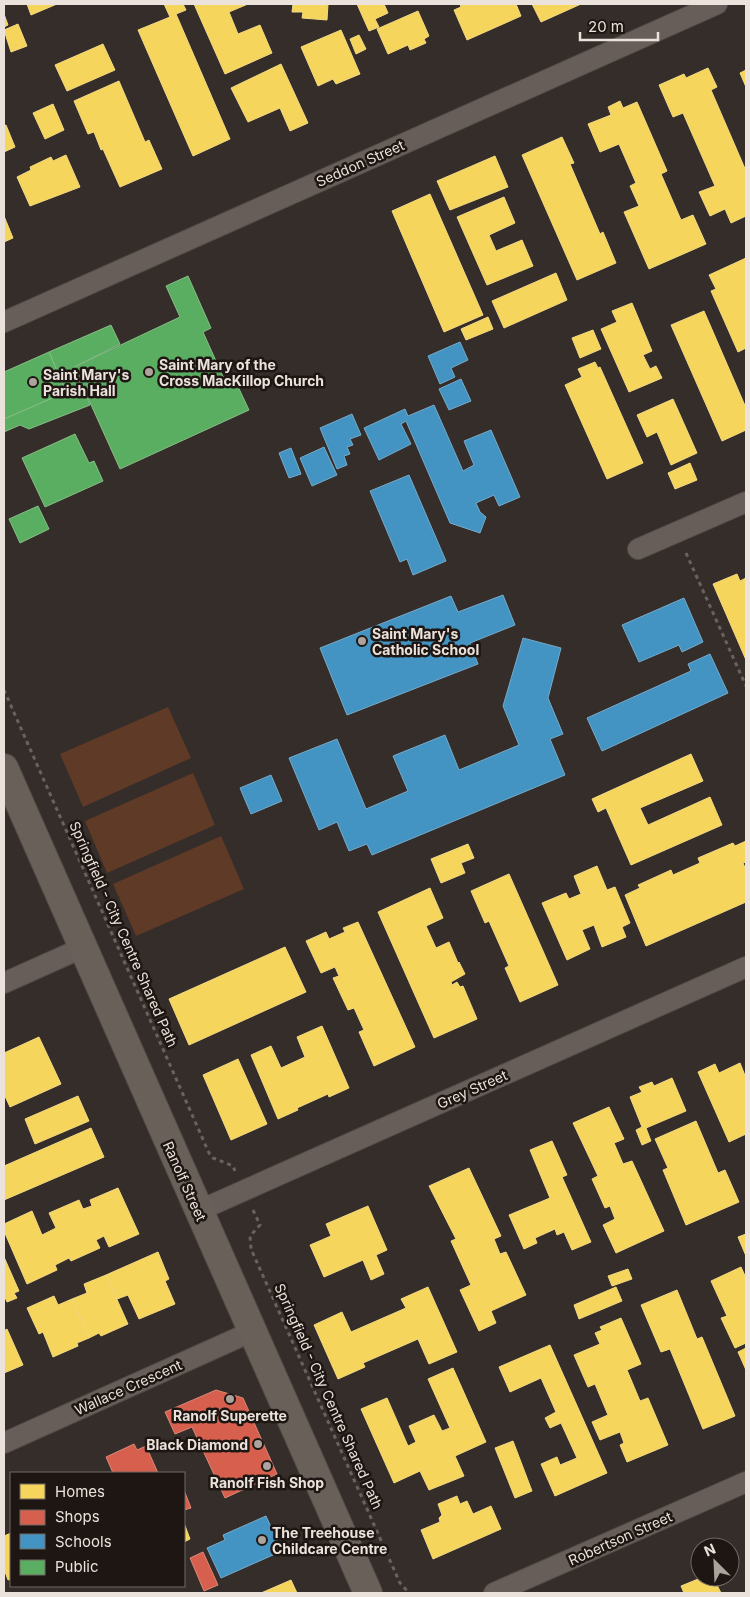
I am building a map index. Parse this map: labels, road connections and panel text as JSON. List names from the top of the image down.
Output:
{
  "streets": {
    "street": [
      "Seddon Street",
      "Grey Street",
      "Ranolf Street",
      "Wallace Crescent",
      "Robertson Street"
    ],
    "path": ["Springfield - City Centre Shared Path"]
  },
  "crossings": [
    ["Grey Street", "Ranolf Street"],
    ["Ranolf Street", "Wallace Crescent"]
  ],
  "places": [
    "Saint Mary of the Cross MacKillop Church",
    "Saint Mary's Parish Hall",
    "Saint Mary's Catholic School",
    "Ranolf Superette",
    "Black Diamond",
    "Ranolf Fish Shop",
    "The Treehouse Childcare Centre"
  ],
  "legend": [
    "Homes",
    "Shops",
    "Schools",
    "Public"
  ],
  "scale_bar": "20 m",
  "north": "top left"
}
